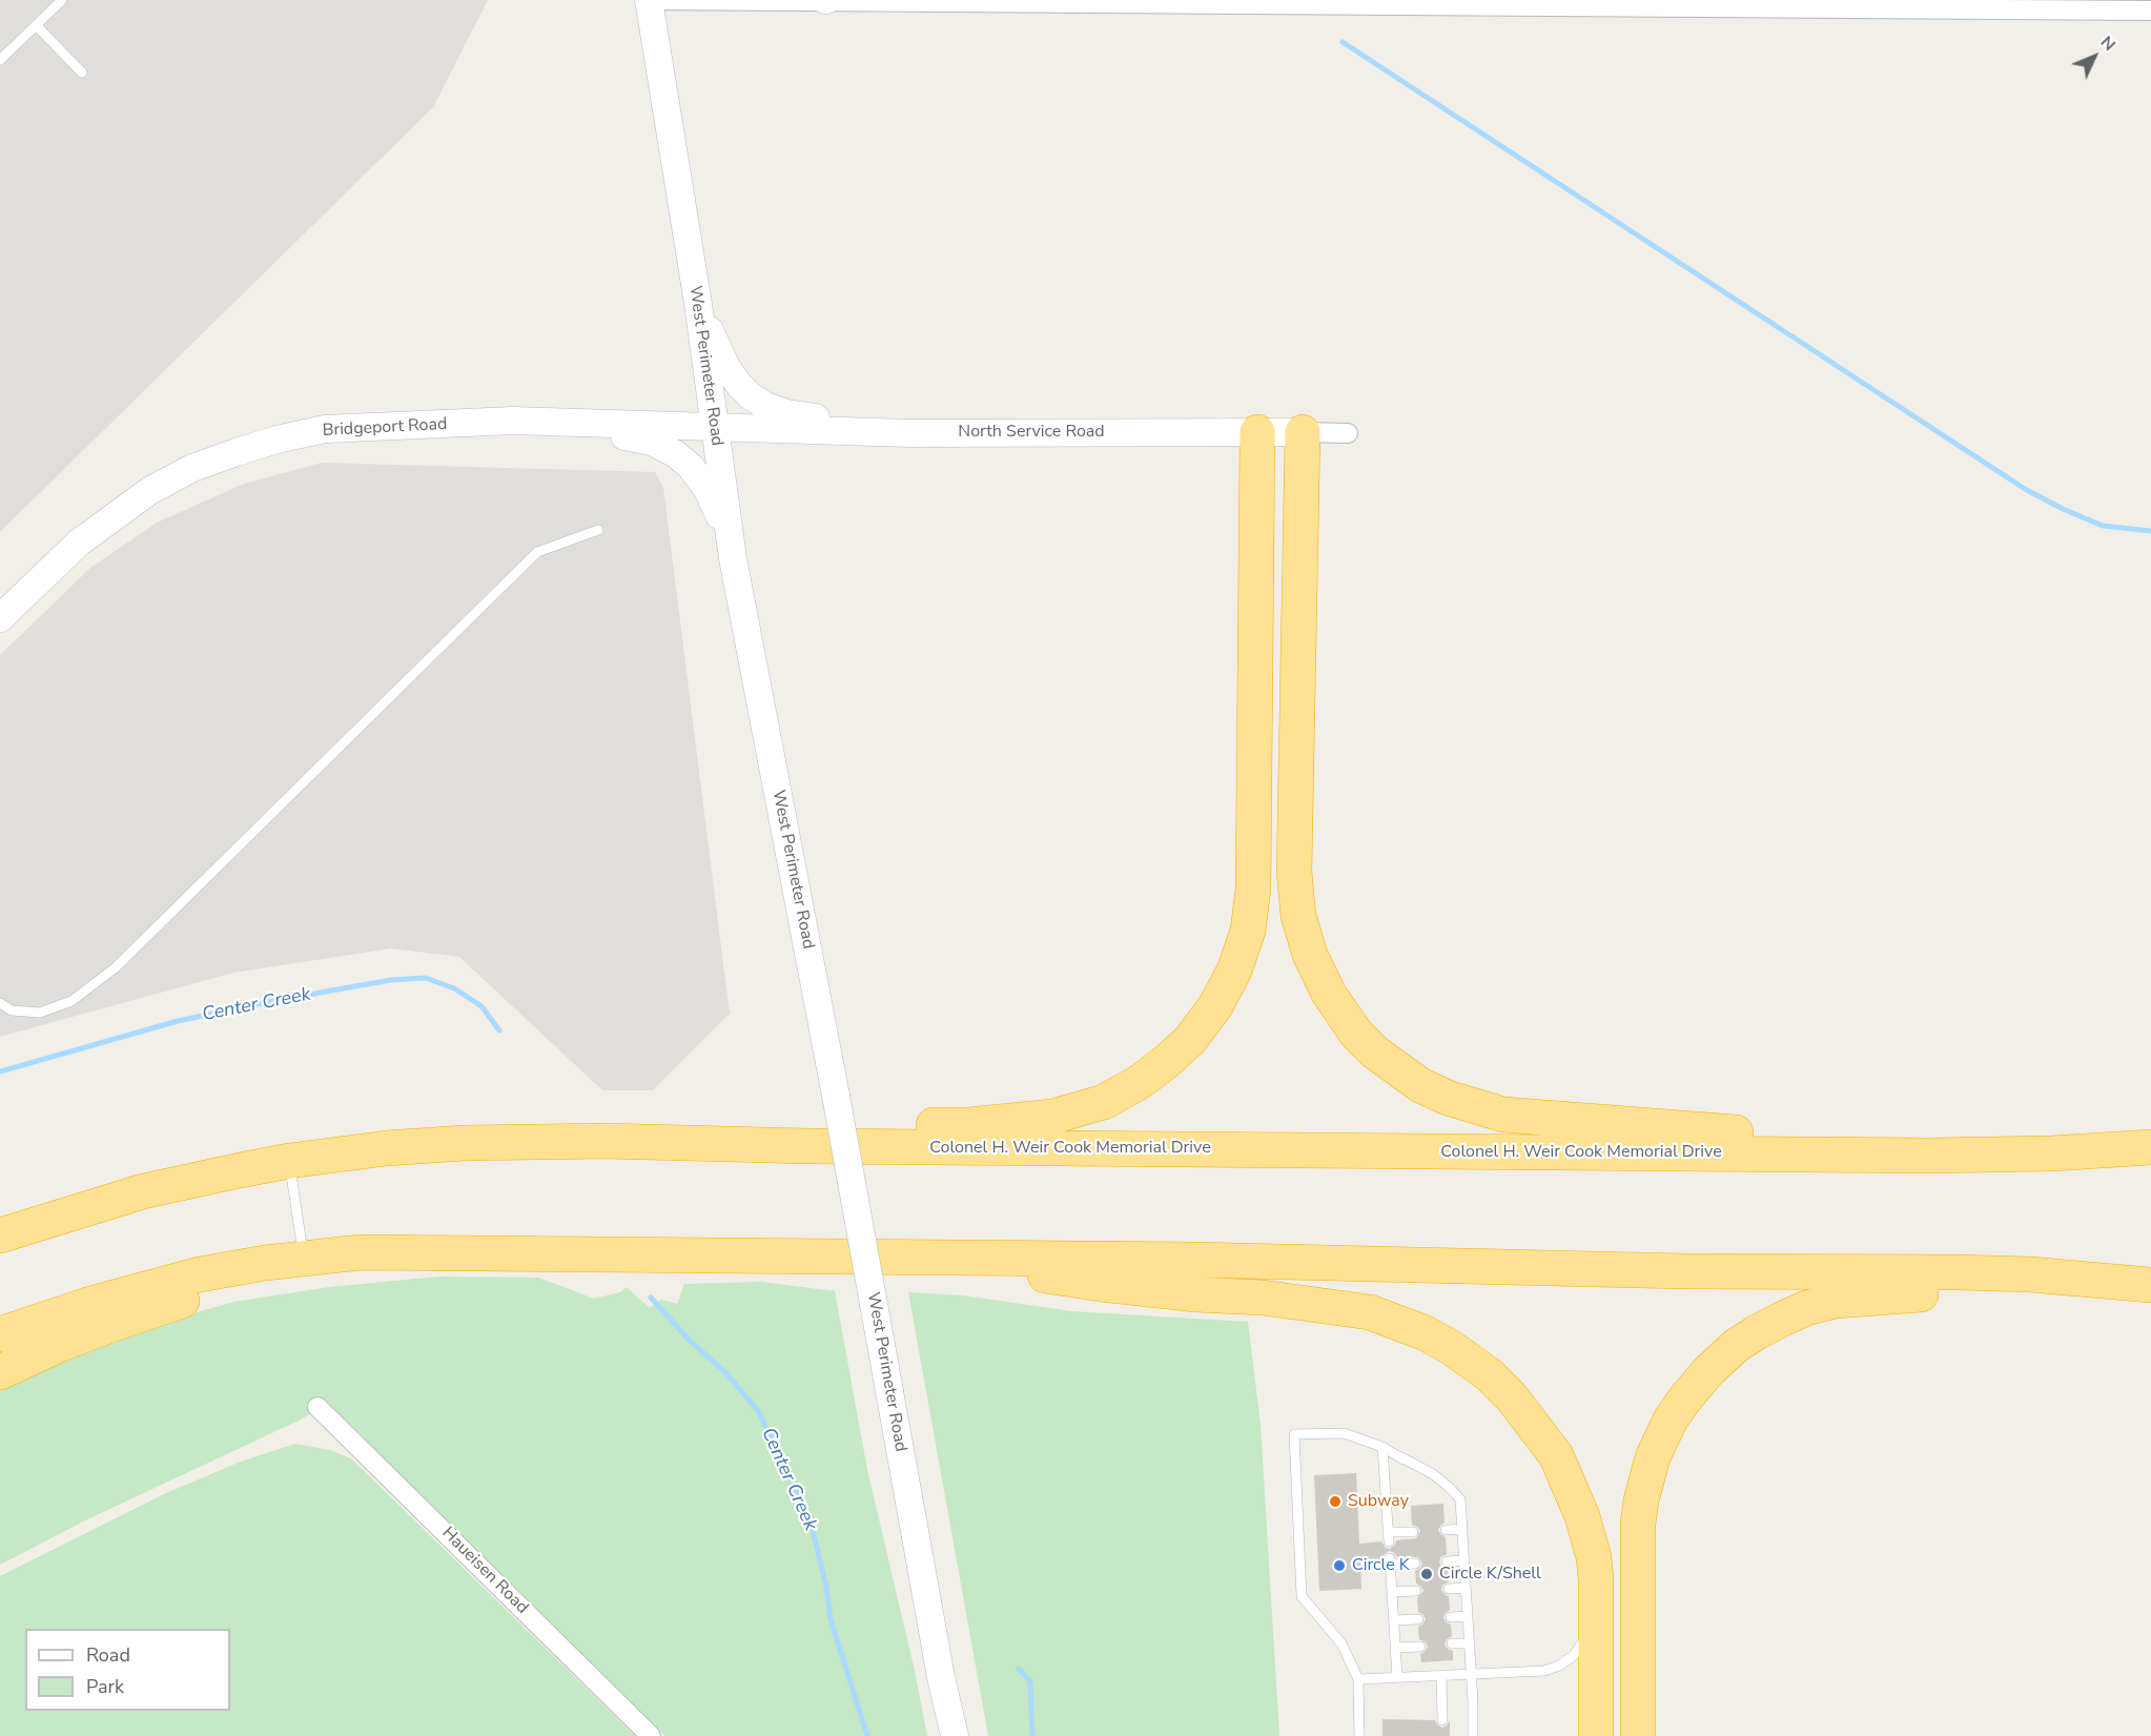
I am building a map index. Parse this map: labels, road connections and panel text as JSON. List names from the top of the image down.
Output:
{
  "streets": {
    "highway": ["Colonel H. Weir Cook Memorial Drive"],
    "street": [
      "West Perimeter Road",
      "Bridgeport Road",
      "North Service Road",
      "Haueisen Road"
    ]
  },
  "crossings": [
    ["West Perimeter Road", "Bridgeport Road"],
    ["West Perimeter Road", "North Service Road"],
    ["Bridgeport Road", "North Service Road"]
  ],
  "water": ["Center Creek"],
  "places": ["Subway", "Circle K", "Circle K/Shell"],
  "legend": ["Road", "Park"],
  "north": "top right"
}
